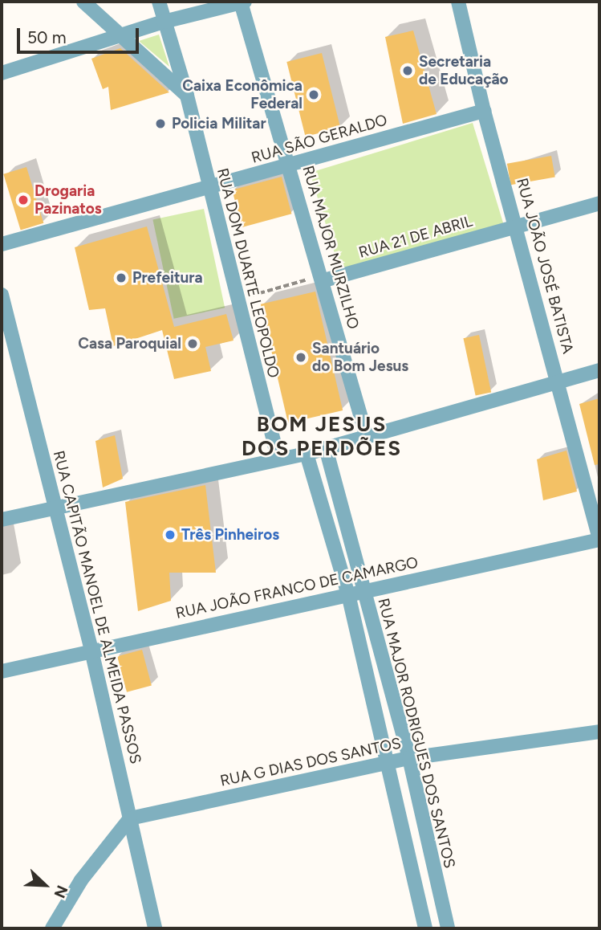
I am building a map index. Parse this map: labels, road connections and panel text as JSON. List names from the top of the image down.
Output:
{
  "streets": {
    "street": [
      "RUA SÃO GERALDO",
      "RUA 21 DE ABRIL",
      "RUA MAJOR MURZILHO",
      "RUA JOÃO JOSÉ BATISTA",
      "RUA DOM DUARTE LEOPOLDO",
      "RUA JOÃO FRANCO DE CAMARGO",
      "RUA CAPITÃO MANOEL DE ALMEIDA PASSOS",
      "RUA MAJOR RODRIGUES DOS SANTOS",
      "RUA G DIAS DOS SANTOS"
    ]
  },
  "crossings": [
    ["RUA SÃO GERALDO", "RUA MAJOR MURZILHO"],
    ["RUA SÃO GERALDO", "RUA JOÃO JOSÉ BATISTA"],
    ["RUA SÃO GERALDO", "RUA DOM DUARTE LEOPOLDO"],
    ["RUA 21 DE ABRIL", "RUA MAJOR MURZILHO"],
    ["RUA 21 DE ABRIL", "RUA JOÃO JOSÉ BATISTA"],
    ["RUA JOÃO JOSÉ BATISTA", "RUA JOÃO FRANCO DE CAMARGO"],
    ["RUA JOÃO FRANCO DE CAMARGO", "RUA CAPITÃO MANOEL DE ALMEIDA PASSOS"],
    ["RUA JOÃO FRANCO DE CAMARGO", "RUA MAJOR RODRIGUES DOS SANTOS"],
    ["RUA CAPITÃO MANOEL DE ALMEIDA PASSOS", "RUA G DIAS DOS SANTOS"],
    ["RUA MAJOR RODRIGUES DOS SANTOS", "RUA G DIAS DOS SANTOS"]
  ],
  "districts": ["BOM JESUS DOS PERDÕES"],
  "places": [
    "Secretaria de Educação",
    "Caixa Econômica Federal",
    "Policia Militar",
    "Drogaria Pazinatos",
    "Prefeitura",
    "Casa Paroquial",
    "Santuário do Bom Jesus",
    "Três Pinheiros"
  ],
  "scale_bar": "50 m",
  "north": "bottom right"
}
